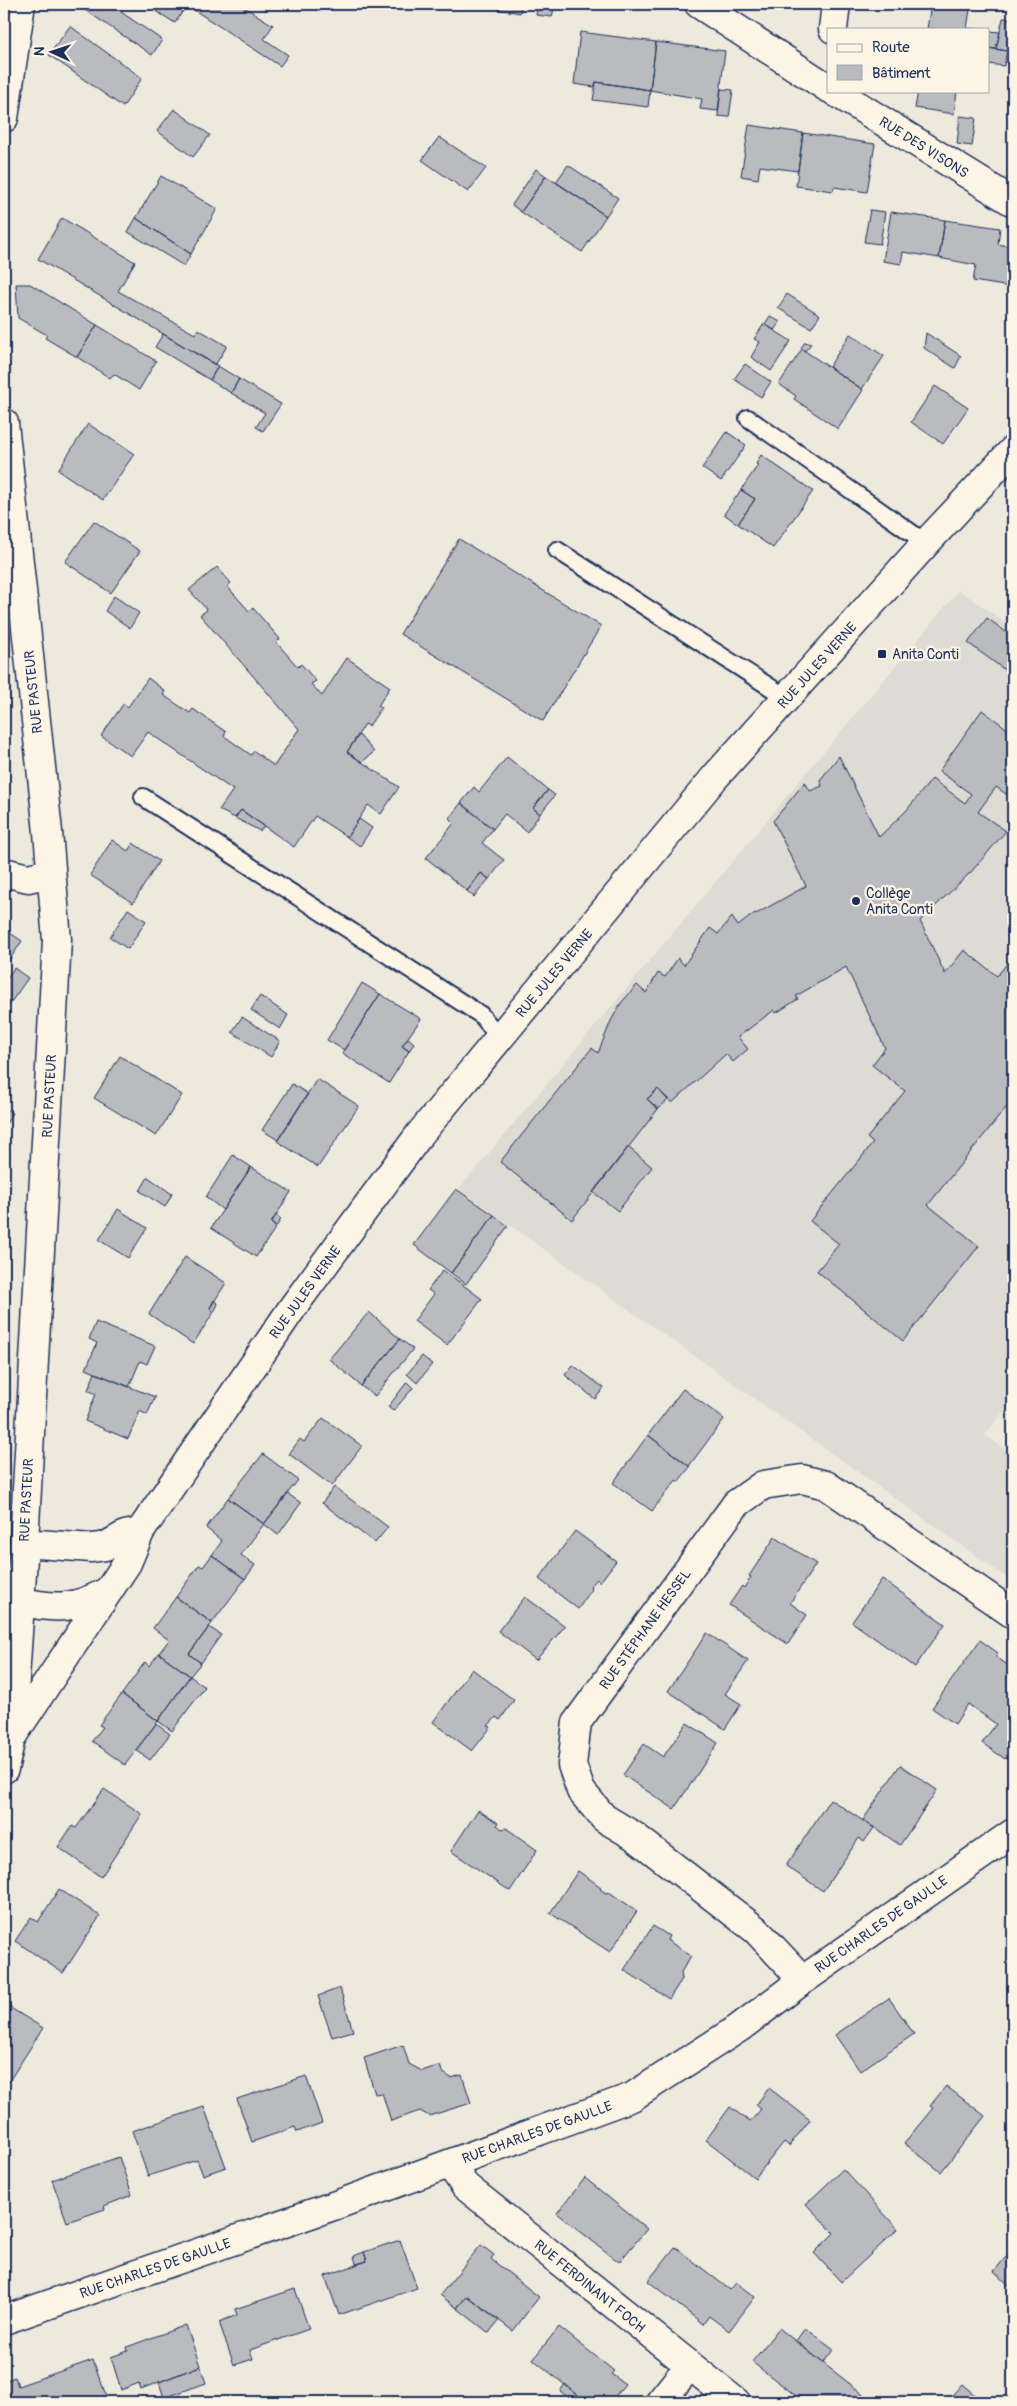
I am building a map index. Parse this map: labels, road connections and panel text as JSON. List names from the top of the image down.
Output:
{
  "streets": {
    "street": [
      "RUE DES VISONS",
      "RUE JULES VERNE",
      "RUE PASTEUR",
      "RUE STÉPHANE HESSEL",
      "RUE CHARLES DE GAULLE",
      "RUE FERDINANT FOCH"
    ]
  },
  "crossings": [
    ["RUE JULES VERNE", "RUE PASTEUR"],
    ["RUE STÉPHANE HESSEL", "RUE CHARLES DE GAULLE"],
    ["RUE CHARLES DE GAULLE", "RUE FERDINANT FOCH"]
  ],
  "places": {
    "transit": ["Anita Conti"],
    "other": ["Collège Anita Conti"]
  },
  "legend": ["Route", "Bâtiment"],
  "north": "left"
}
